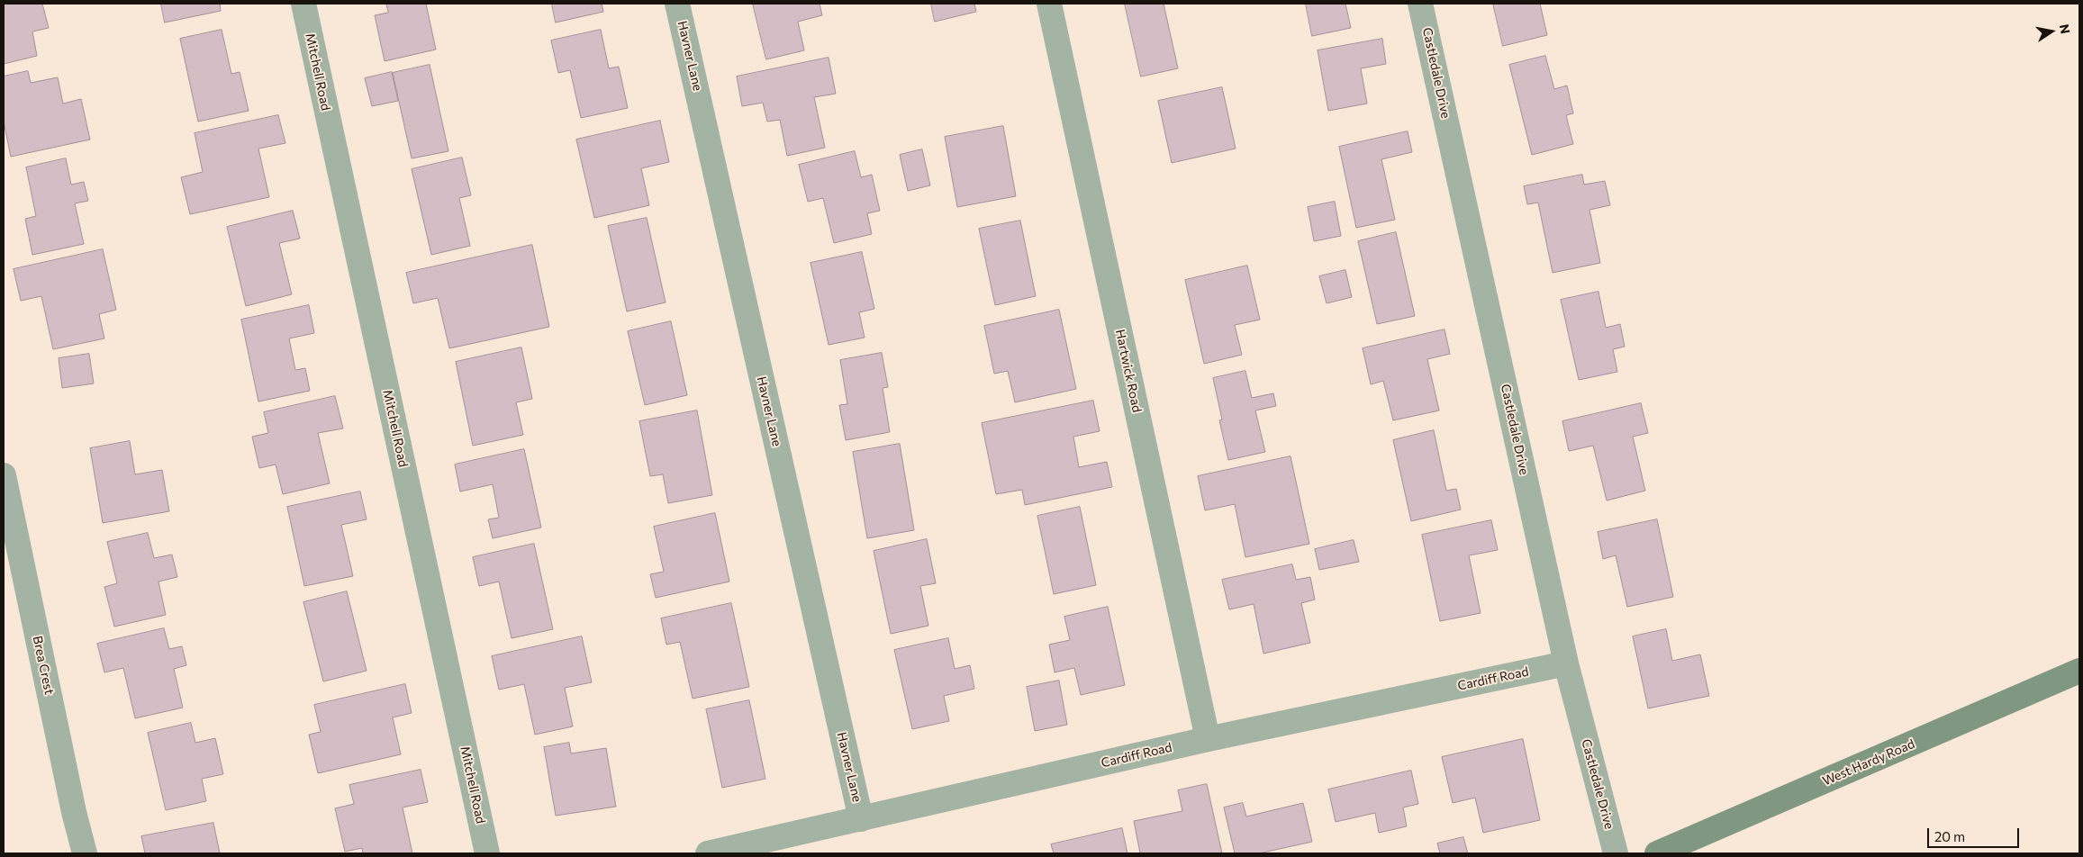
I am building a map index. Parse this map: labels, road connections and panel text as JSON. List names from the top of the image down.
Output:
{
  "streets": {
    "main road": ["West Hardy Road"],
    "street": [
      "Havner Lane",
      "Mitchell Road",
      "Castledale Drive",
      "Hartwick Road",
      "Brea Crest",
      "Cardiff Road"
    ]
  },
  "crossings": [
    ["Havner Lane", "Cardiff Road"],
    ["Castledale Drive", "Cardiff Road"],
    ["Hartwick Road", "Cardiff Road"]
  ],
  "scale_bar": "20 m",
  "north": "right"
}
